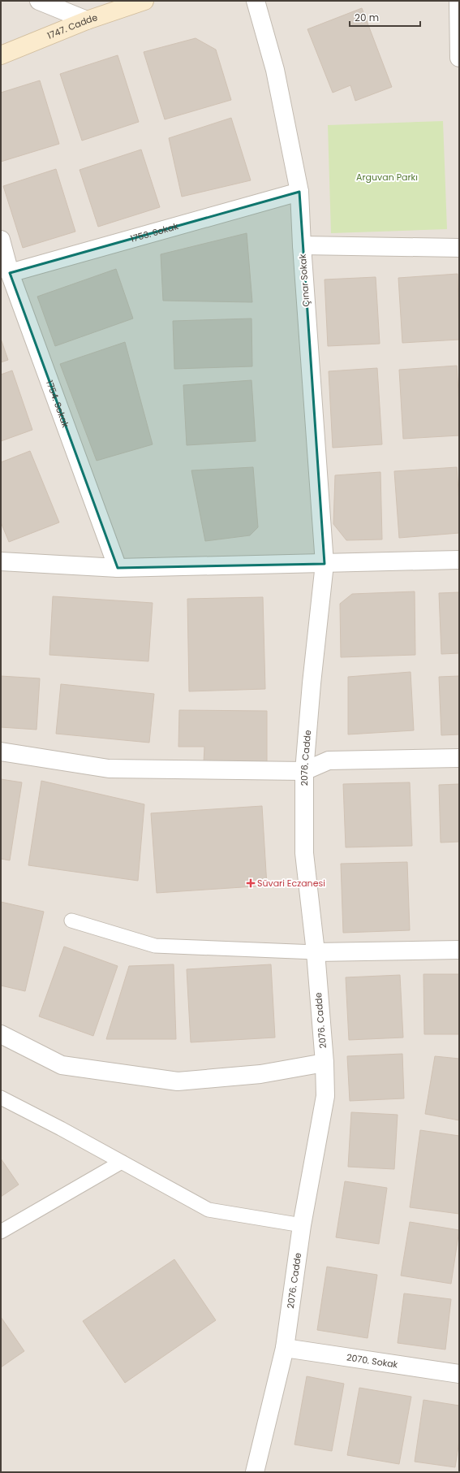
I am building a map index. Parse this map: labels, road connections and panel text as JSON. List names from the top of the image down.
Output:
{
  "streets": {
    "street": [
      "1747. Cadde",
      "1753. Sokak",
      "Çınar Sokak",
      "1754. Sokak",
      "2076. Cadde",
      "2070. Sokak"
    ]
  },
  "crossings": [
    ["1753. Sokak", "Çınar Sokak"],
    ["1753. Sokak", "1754. Sokak"],
    ["Çınar Sokak", "2076. Cadde"],
    ["2076. Cadde", "2070. Sokak"]
  ],
  "parks": ["Arguvan Parkı"],
  "places": {
    "health": ["Süvari Eczanesi"]
  },
  "scale_bar": "20 m"
}
